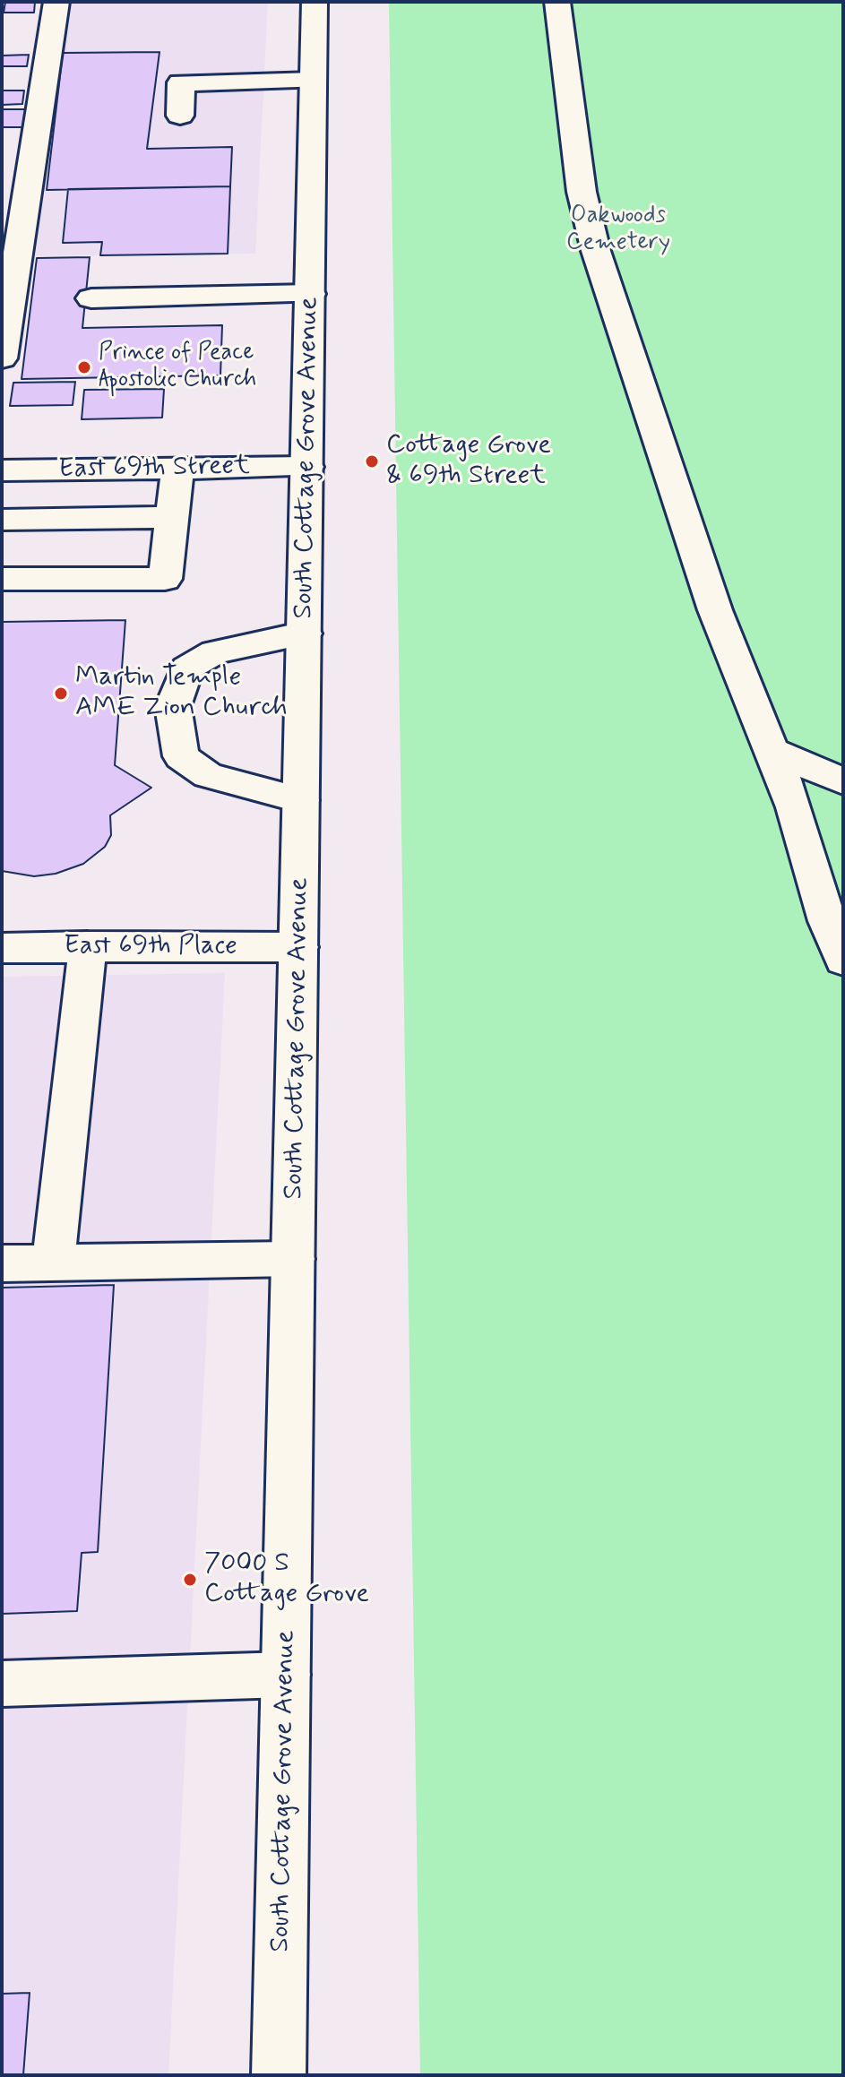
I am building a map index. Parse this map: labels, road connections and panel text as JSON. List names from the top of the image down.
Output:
{
  "streets": {
    "main road": ["South Cottage Grove Avenue", "East 69th Street", "East 69th Place"]
  },
  "crossings": [
    ["South Cottage Grove Avenue", "East 69th Street"],
    ["South Cottage Grove Avenue", "East 69th Place"]
  ],
  "parks": ["Oakwoods Cemetery"],
  "places": [
    "Prince of Peace Apostolic Church",
    "Cottage Grove & 69th Street",
    "Martin Temple AME Zion Church",
    "7000 S Cottage Grove"
  ]
}
